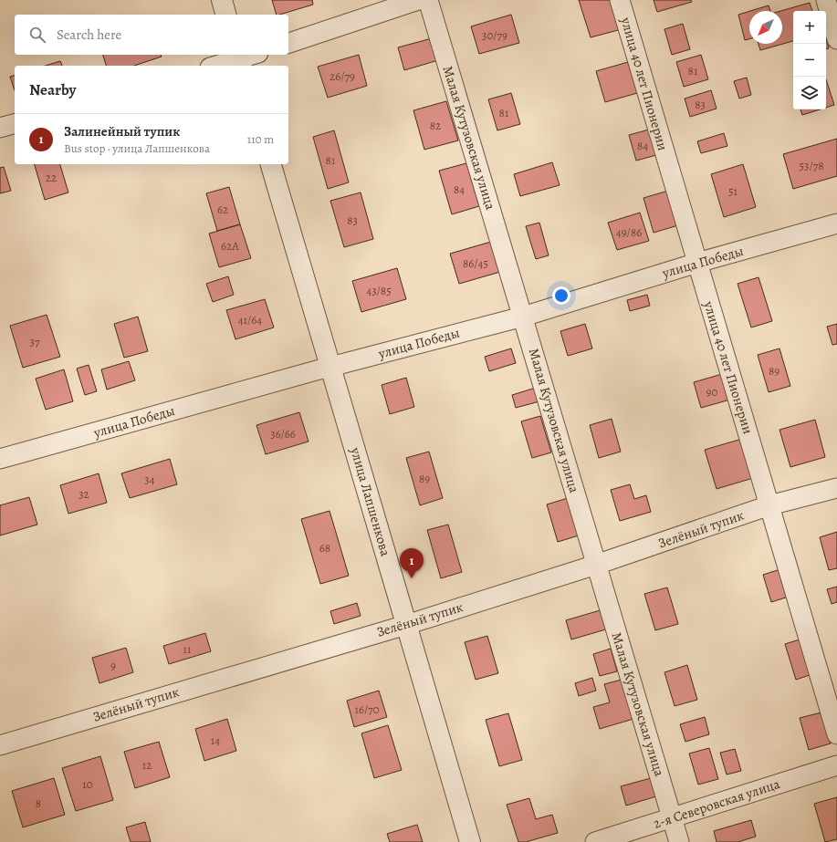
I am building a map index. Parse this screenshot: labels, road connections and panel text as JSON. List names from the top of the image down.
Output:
{
  "streets": {
    "street": [
      "улица 40 лет Пионерии",
      "Малая Кутузовская улица",
      "улица Победы",
      "улица Лапшенкова",
      "Зелёный тупик",
      "2-я Северовская улица"
    ]
  },
  "crossings": [
    ["улица 40 лет Пионерии", "улица Победы"],
    ["улица 40 лет Пионерии", "Зелёный тупик"],
    ["Малая Кутузовская улица", "улица Победы"],
    ["Малая Кутузовская улица", "Зелёный тупик"],
    ["Малая Кутузовская улица", "2-я Северовская улица"],
    ["улица Победы", "улица Лапшенкова"],
    ["улица Лапшенкова", "Зелёный тупик"]
  ],
  "house_numbers": [
    "30/79",
    "81",
    "26/79",
    "83",
    "81",
    "82",
    "84",
    "81",
    "53/78",
    "22",
    "84",
    "51",
    "62",
    "83",
    "49/86",
    "62А",
    "86/45",
    "43/85",
    "41/64",
    "37",
    "89",
    "90",
    "36/66",
    "89",
    "34",
    "32",
    "68",
    "11",
    "9",
    "16/70",
    "14",
    "12",
    "10",
    "8"
  ],
  "north": "bottom left",
  "page": {
    "map_buttons": ["+", "−"],
    "search": "Search here",
    "heading": "Nearby",
    "list": [
      {
        "mark": "1",
        "name": "Залинейный тупик",
        "note": "Bus stop · улица Лапшенкова",
        "value": "110 m"
      }
    ],
    "pins": "1"
  }
}
